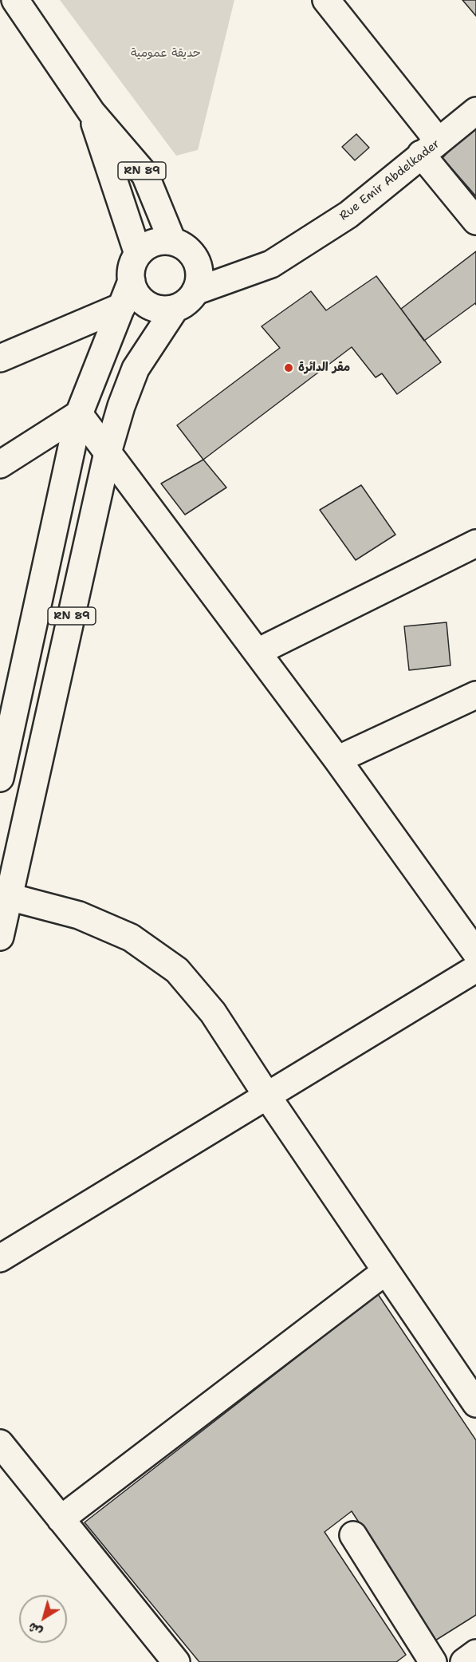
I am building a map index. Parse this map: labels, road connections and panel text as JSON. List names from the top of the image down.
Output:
{
  "streets": {
    "street": ["RN 89", "Rue Emir Abdelkader"]
  },
  "crossings": [
    ["RN 89", "Rue Emir Abdelkader"]
  ],
  "parks": ["حديقة عمومية"],
  "places": ["مقر الدائرة"],
  "north": "bottom left"
}
